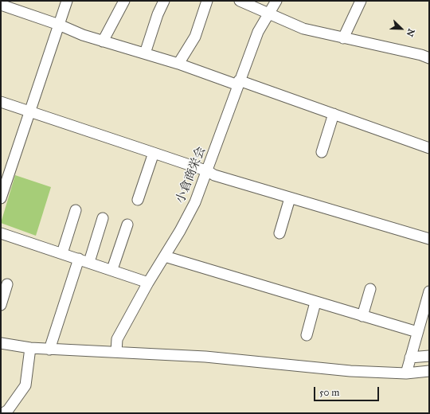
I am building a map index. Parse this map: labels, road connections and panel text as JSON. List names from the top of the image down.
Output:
{
  "streets": {
    "street": ["小倉商栄会"]
  },
  "scale_bar": "50 m",
  "north": "bottom right"
}
